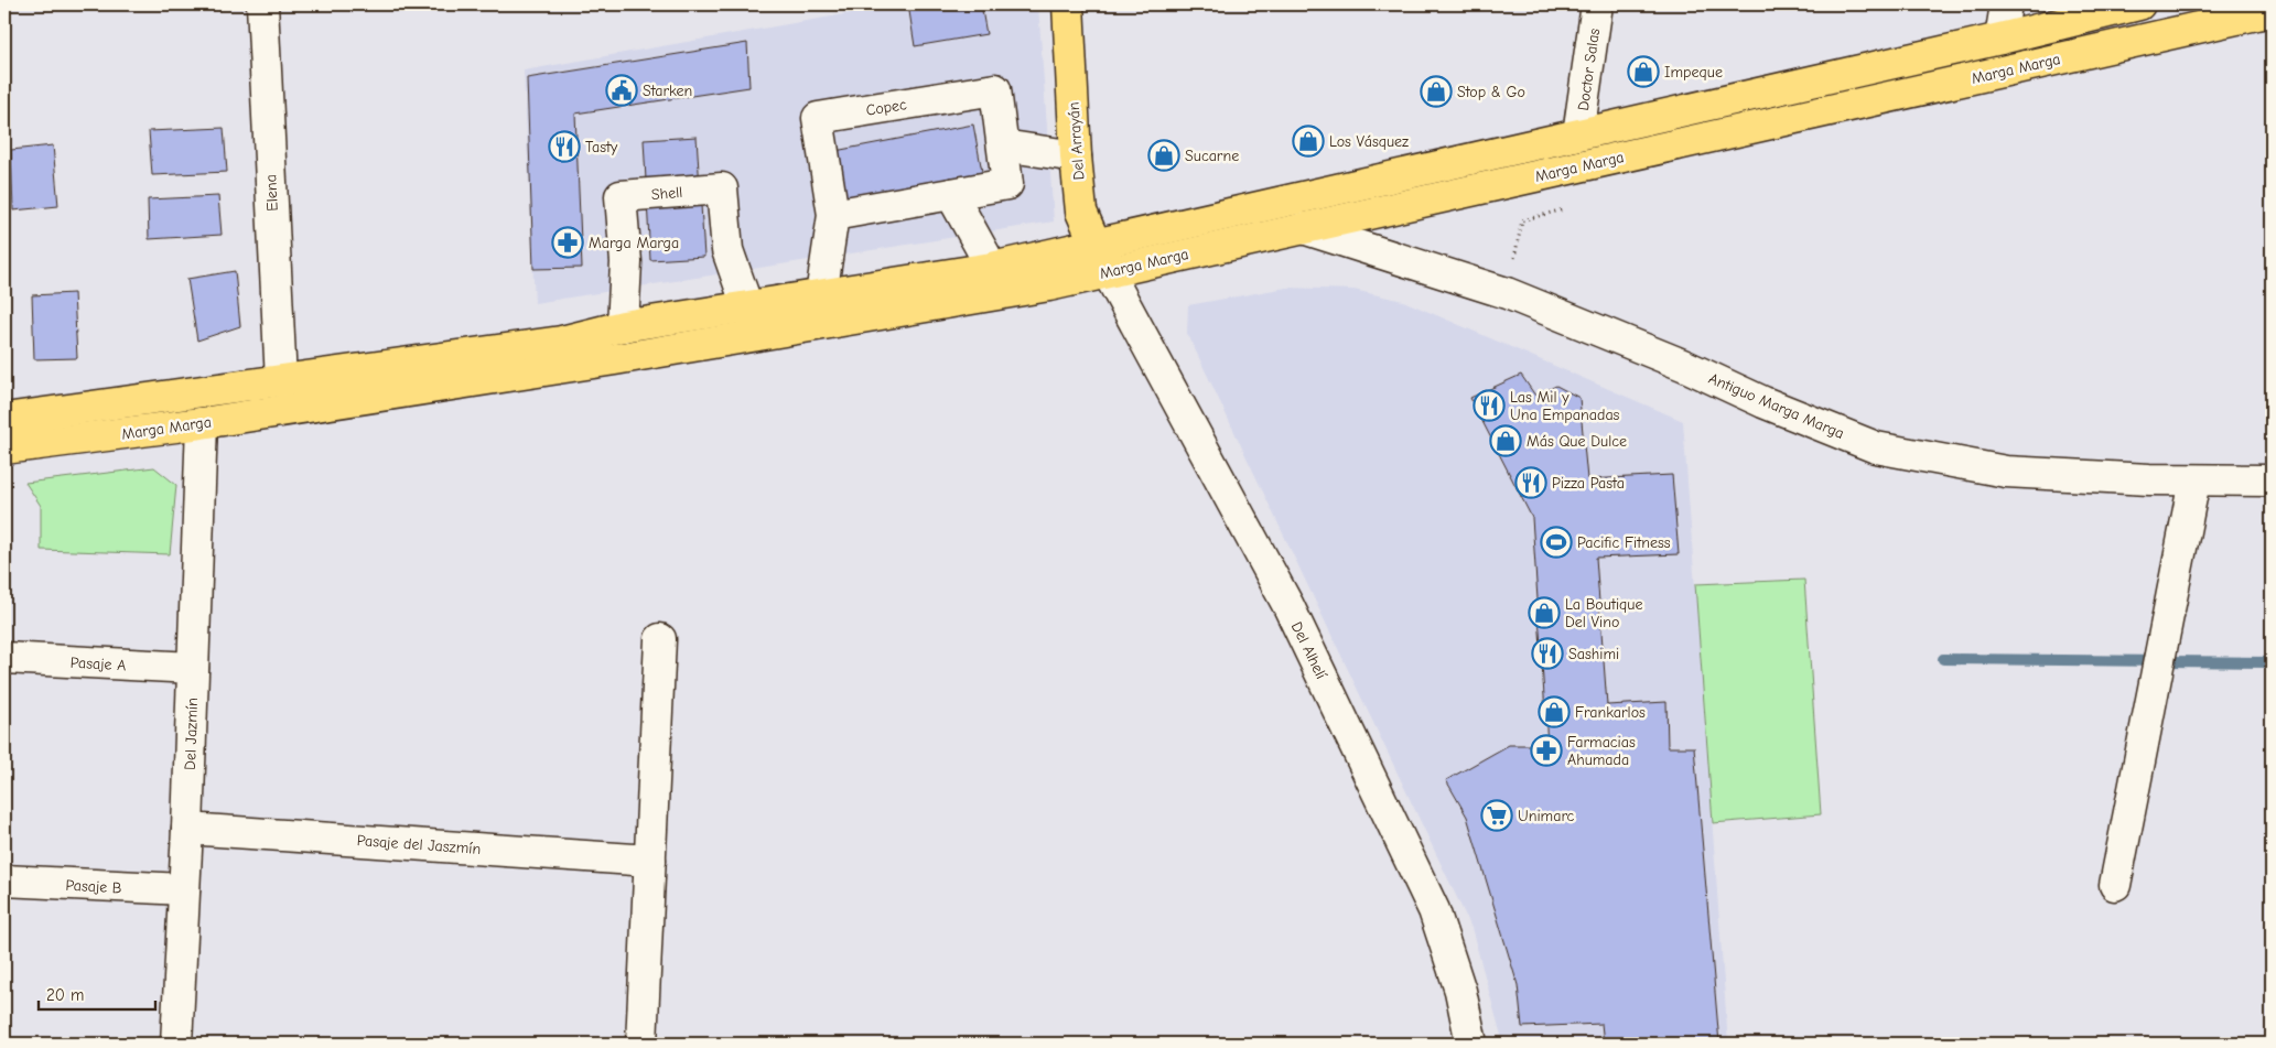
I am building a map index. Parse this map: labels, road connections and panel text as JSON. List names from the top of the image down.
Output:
{
  "streets": {
    "main road": ["Marga Marga", "Del Arrayán"],
    "street": [
      "Doctor Salas",
      "Copec",
      "Elena",
      "Shell",
      "Antiguo Marga Marga",
      "Del Alhelí",
      "Pasaje A",
      "Del Jazmín",
      "Pasaje del Jaszmín",
      "Pasaje B"
    ]
  },
  "crossings": [
    ["Marga Marga", "Doctor Salas"],
    ["Marga Marga", "Copec"],
    ["Marga Marga", "Del Arrayán"],
    ["Marga Marga", "Elena"],
    ["Marga Marga", "Shell"],
    ["Marga Marga", "Antiguo Marga Marga"],
    ["Marga Marga", "Del Alhelí"],
    ["Marga Marga", "Del Jazmín"],
    ["Del Arrayán", "Del Alhelí"],
    ["Pasaje A", "Del Jazmín"],
    ["Del Jazmín", "Pasaje del Jaszmín"],
    ["Del Jazmín", "Pasaje B"]
  ],
  "places": {
    "shop": [
      "Impeque",
      "Stop & Go",
      "Los Vásquez",
      "Sucarne",
      "Más Que Dulce",
      "La Boutique Del Vino",
      "Frankarlos"
    ],
    "public building": ["Starken"],
    "restaurant": [
      "Tasty",
      "Las Mil y Una Empanadas",
      "Pizza Pasta",
      "Sashimi"
    ],
    "pharmacy": ["Marga Marga", "Farmacias Ahumada"],
    "sports": ["Pacific Fitness"],
    "supermarket": ["Unimarc"]
  },
  "scale_bar": "20 m"
}
